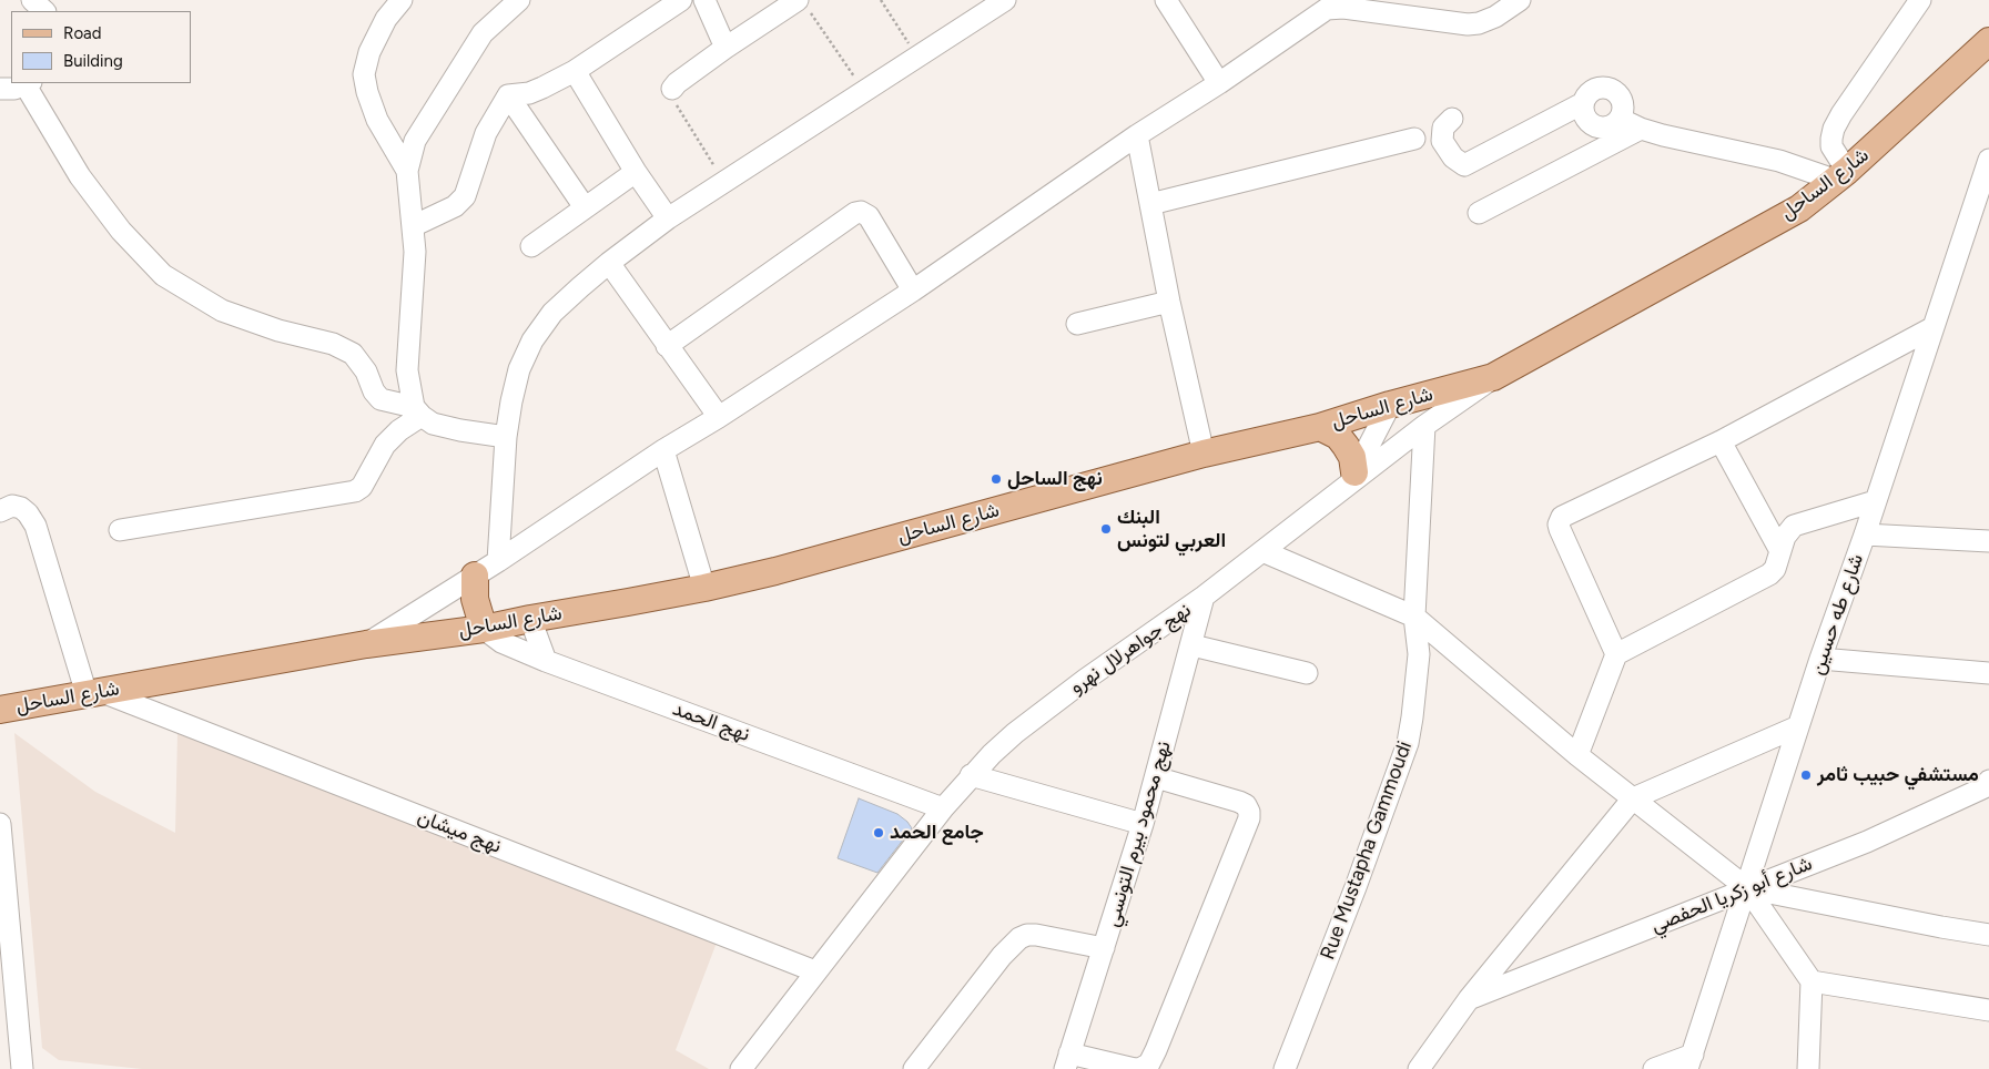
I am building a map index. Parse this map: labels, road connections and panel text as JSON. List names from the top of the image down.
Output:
{
  "streets": {
    "main road": ["شارع الساحل"],
    "street": [
      "شارع طه حسين",
      "نهج جواهرلال نهرو",
      "نهج الحمد",
      "نهج ميشان",
      "نهج محمود بيرم التونسي",
      "Rue Mustapha Gammoudi",
      "شارع أبو زكريا الحفصي"
    ]
  },
  "crossings": [
    ["شارع الساحل", "نهج جواهرلال نهرو"],
    ["شارع الساحل", "نهج الحمد"],
    ["شارع الساحل", "نهج ميشان"],
    ["شارع طه حسين", "شارع أبو زكريا الحفصي"],
    ["نهج جواهرلال نهرو", "نهج الحمد"],
    ["نهج جواهرلال نهرو", "نهج ميشان"],
    ["نهج جواهرلال نهرو", "نهج محمود بيرم التونسي"],
    ["نهج جواهرلال نهرو", "Rue Mustapha Gammoudi"]
  ],
  "places": [
    "نهج الساحل",
    "البنك العربي لتونس",
    "مستشفي حبيب ثامر",
    "جامع الحمد"
  ],
  "legend": ["Road", "Building"]
}
